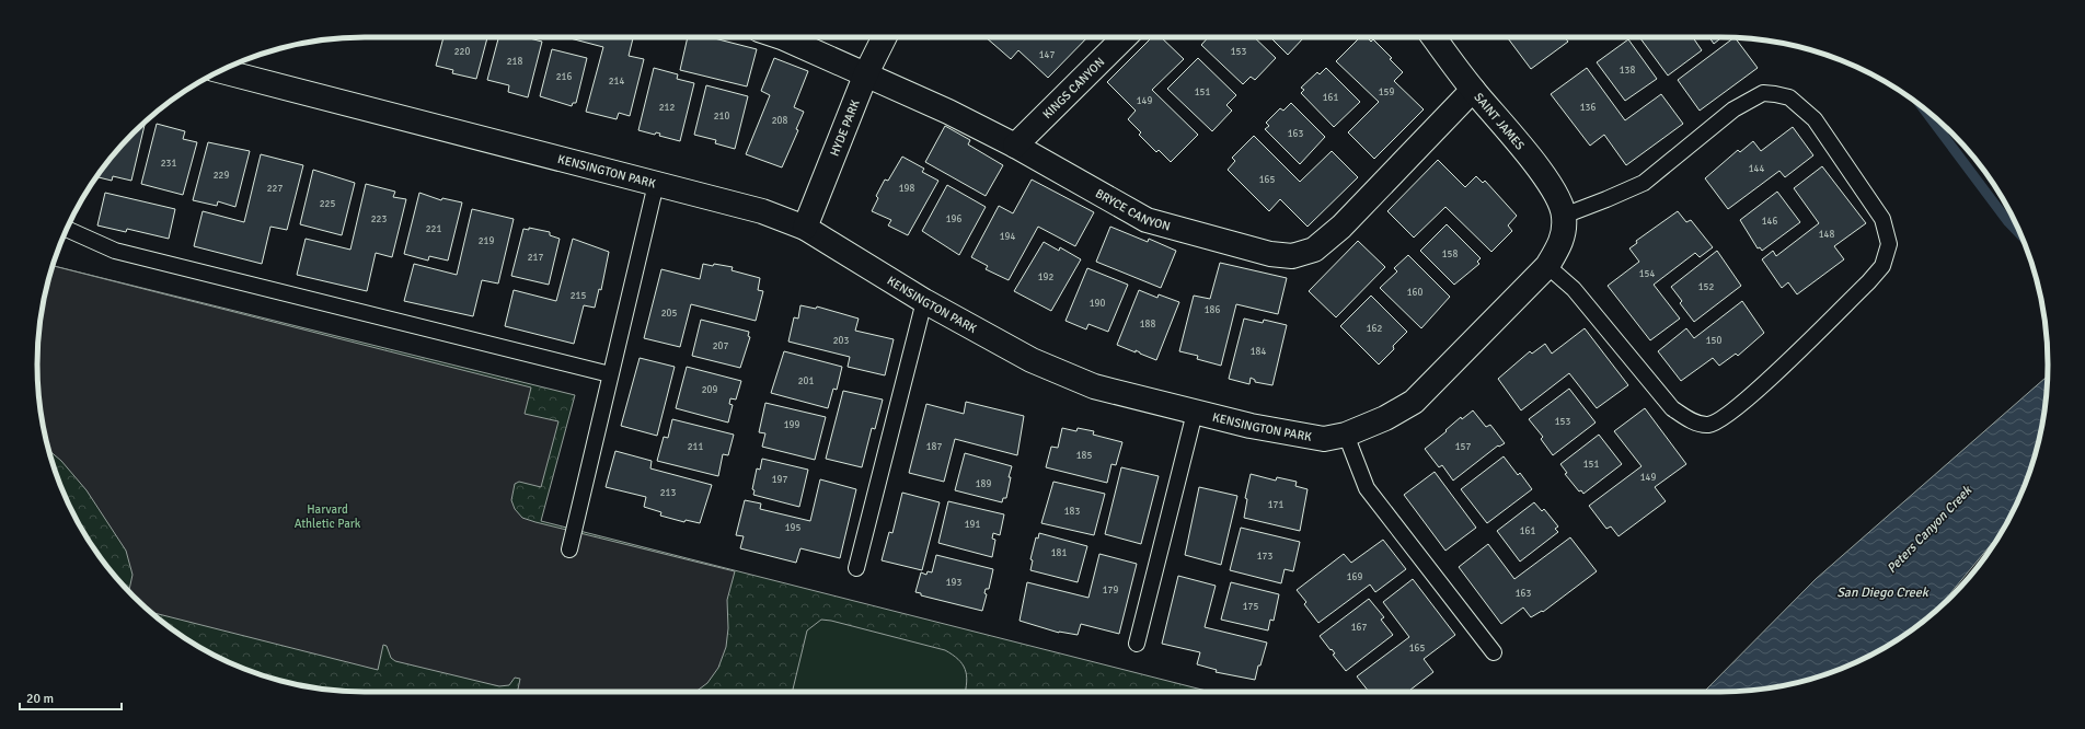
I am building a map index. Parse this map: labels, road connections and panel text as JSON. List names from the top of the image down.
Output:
{
  "streets": {
    "street": [
      "KINGS CANYON",
      "SAINT JAMES",
      "HYDE PARK",
      "KENSINGTON PARK",
      "BRYCE CANYON"
    ]
  },
  "crossings": [
    ["KINGS CANYON", "BRYCE CANYON"],
    ["SAINT JAMES", "KENSINGTON PARK"],
    ["SAINT JAMES", "BRYCE CANYON"],
    ["HYDE PARK", "KENSINGTON PARK"],
    ["HYDE PARK", "BRYCE CANYON"]
  ],
  "water": ["Peters Canyon Creek", "San Diego Creek"],
  "parks": ["Harvard Athletic Park"],
  "house_numbers": [
    "220",
    "153",
    "147",
    "218",
    "138",
    "216",
    "214",
    "151",
    "159",
    "161",
    "149",
    "212",
    "136",
    "210",
    "208",
    "163",
    "231",
    "144",
    "229",
    "165",
    "227",
    "198",
    "225",
    "223",
    "196",
    "146",
    "221",
    "148",
    "194",
    "219",
    "158",
    "217",
    "154",
    "192",
    "152",
    "160",
    "215",
    "190",
    "186",
    "205",
    "188",
    "162",
    "203",
    "150",
    "207",
    "184",
    "201",
    "209",
    "153",
    "199",
    "211",
    "187",
    "157",
    "185",
    "151",
    "149",
    "197",
    "189",
    "213",
    "171",
    "183",
    "191",
    "195",
    "161",
    "181",
    "173",
    "169",
    "193",
    "179",
    "163",
    "175",
    "167",
    "165"
  ],
  "scale_bar": "20 m"
}
